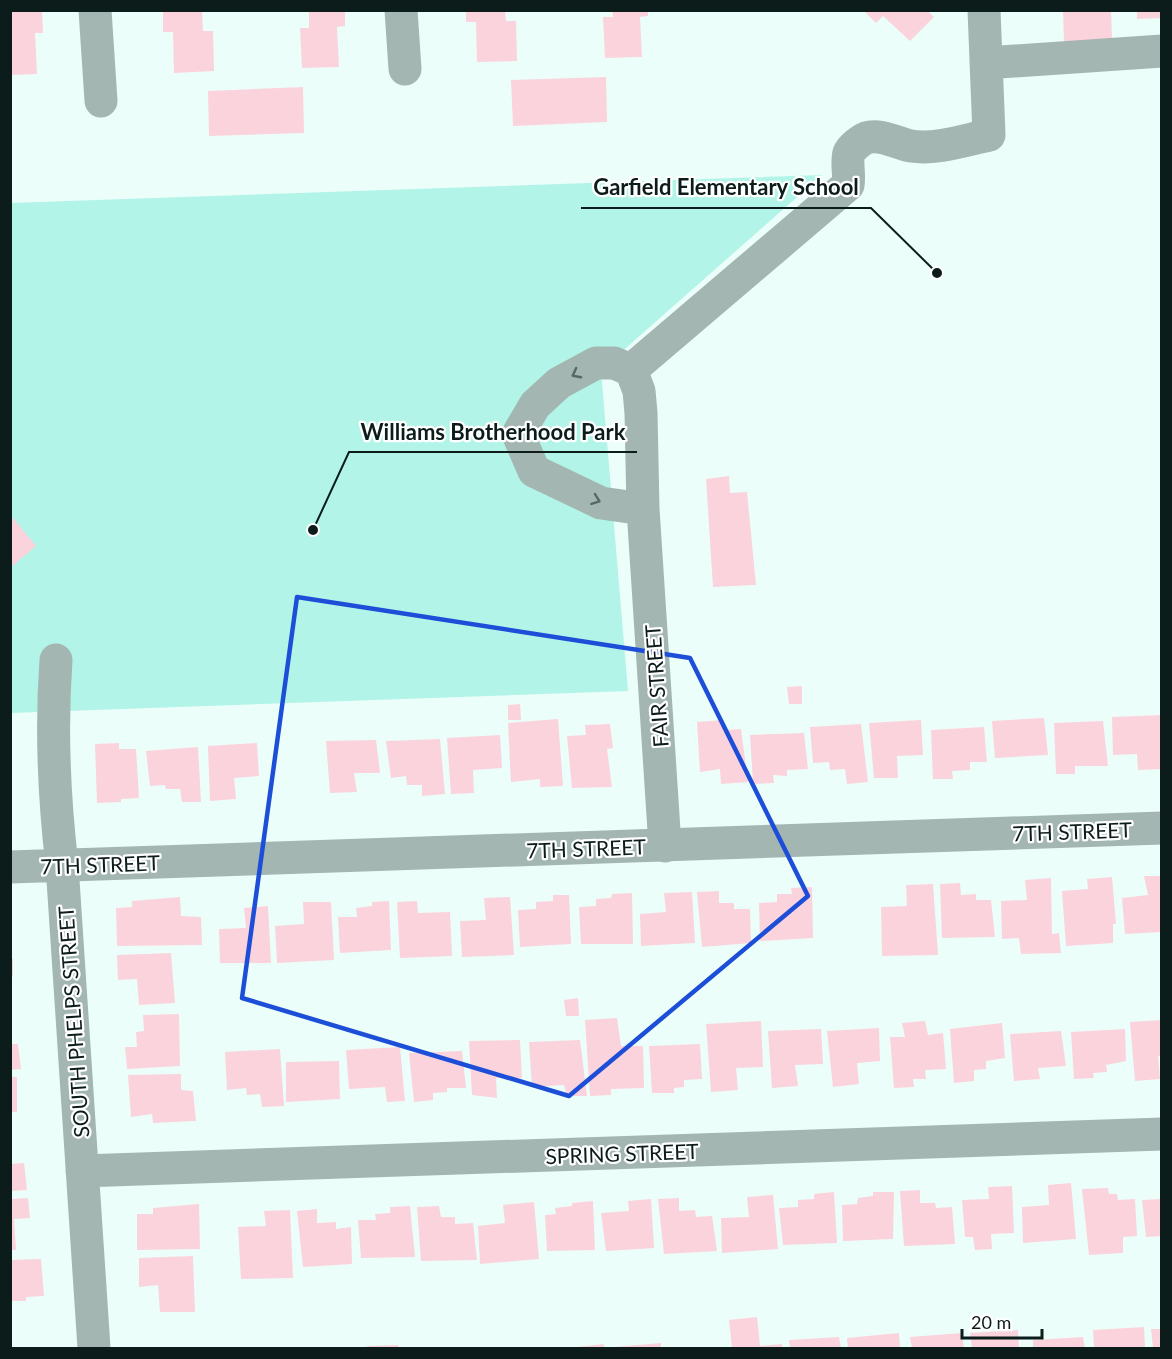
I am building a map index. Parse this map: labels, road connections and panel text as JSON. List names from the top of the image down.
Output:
{
  "streets": {
    "street": [
      "FAIR STREET",
      "7TH STREET",
      "SOUTH PHELPS STREET",
      "SPRING STREET"
    ]
  },
  "crossings": [
    ["FAIR STREET", "7TH STREET"],
    ["7TH STREET", "SOUTH PHELPS STREET"],
    ["SOUTH PHELPS STREET", "SPRING STREET"]
  ],
  "places": ["Garfield Elementary School", "Williams Brotherhood Park"],
  "scale_bar": "20 m"
}
